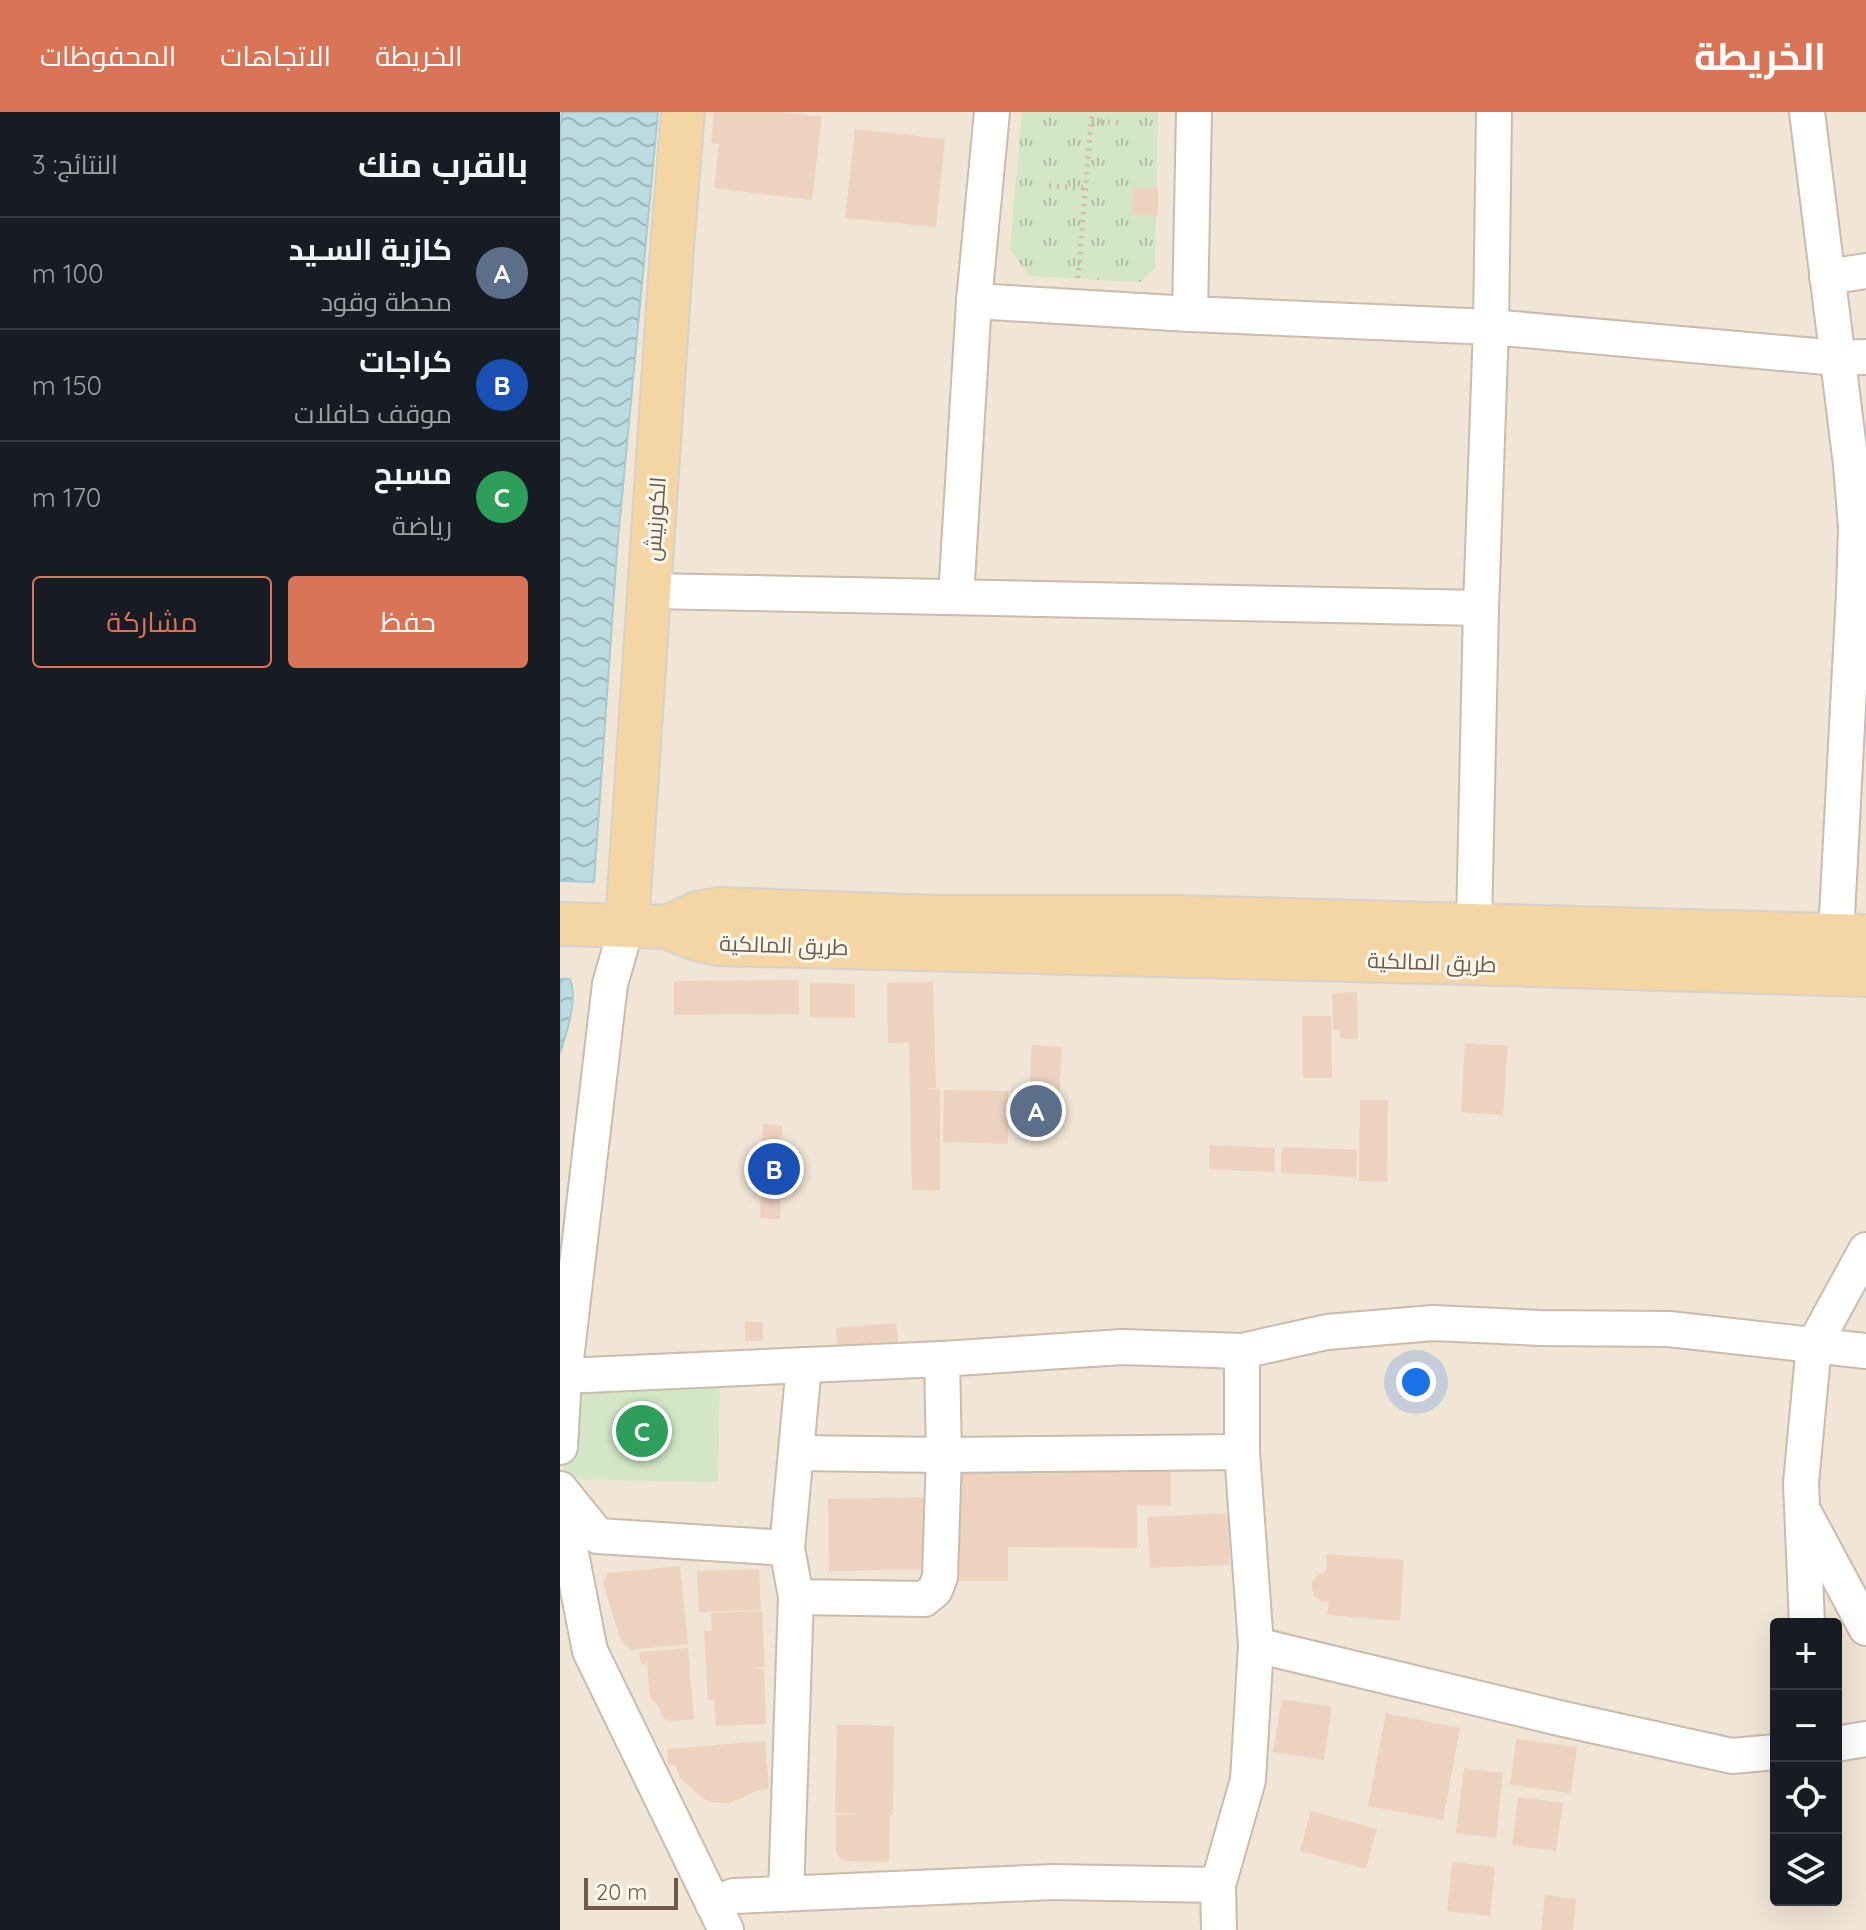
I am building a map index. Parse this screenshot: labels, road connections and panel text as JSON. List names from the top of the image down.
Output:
{
  "streets": {
    "main road": ["الكورنيش", "طريق المالكية"]
  },
  "crossings": [
    ["الكورنيش", "طريق المالكية"]
  ],
  "scale_bar": "20 m",
  "page": {
    "header": "الخريطة",
    "nav": ["الخريطة", "الاتجاهات", "المحفوظات"],
    "heading": ["بالقرب منك", "النتائج: 3"],
    "list": [
      {
        "mark": "A",
        "name": "كازية السـيد",
        "note": "محطة وقود",
        "value": "100 m"
      },
      {
        "mark": "B",
        "name": "كراجات",
        "note": "موقف حافلات",
        "value": "150 m"
      },
      {
        "mark": "C",
        "name": "مسبح",
        "note": "رياضة",
        "value": "170 m"
      }
    ],
    "buttons": ["حفظ", "مشاركة"],
    "pins": ["A", "B", "C"],
    "map_buttons": ["+", "−"],
    "scale": "20 m"
  }
}
